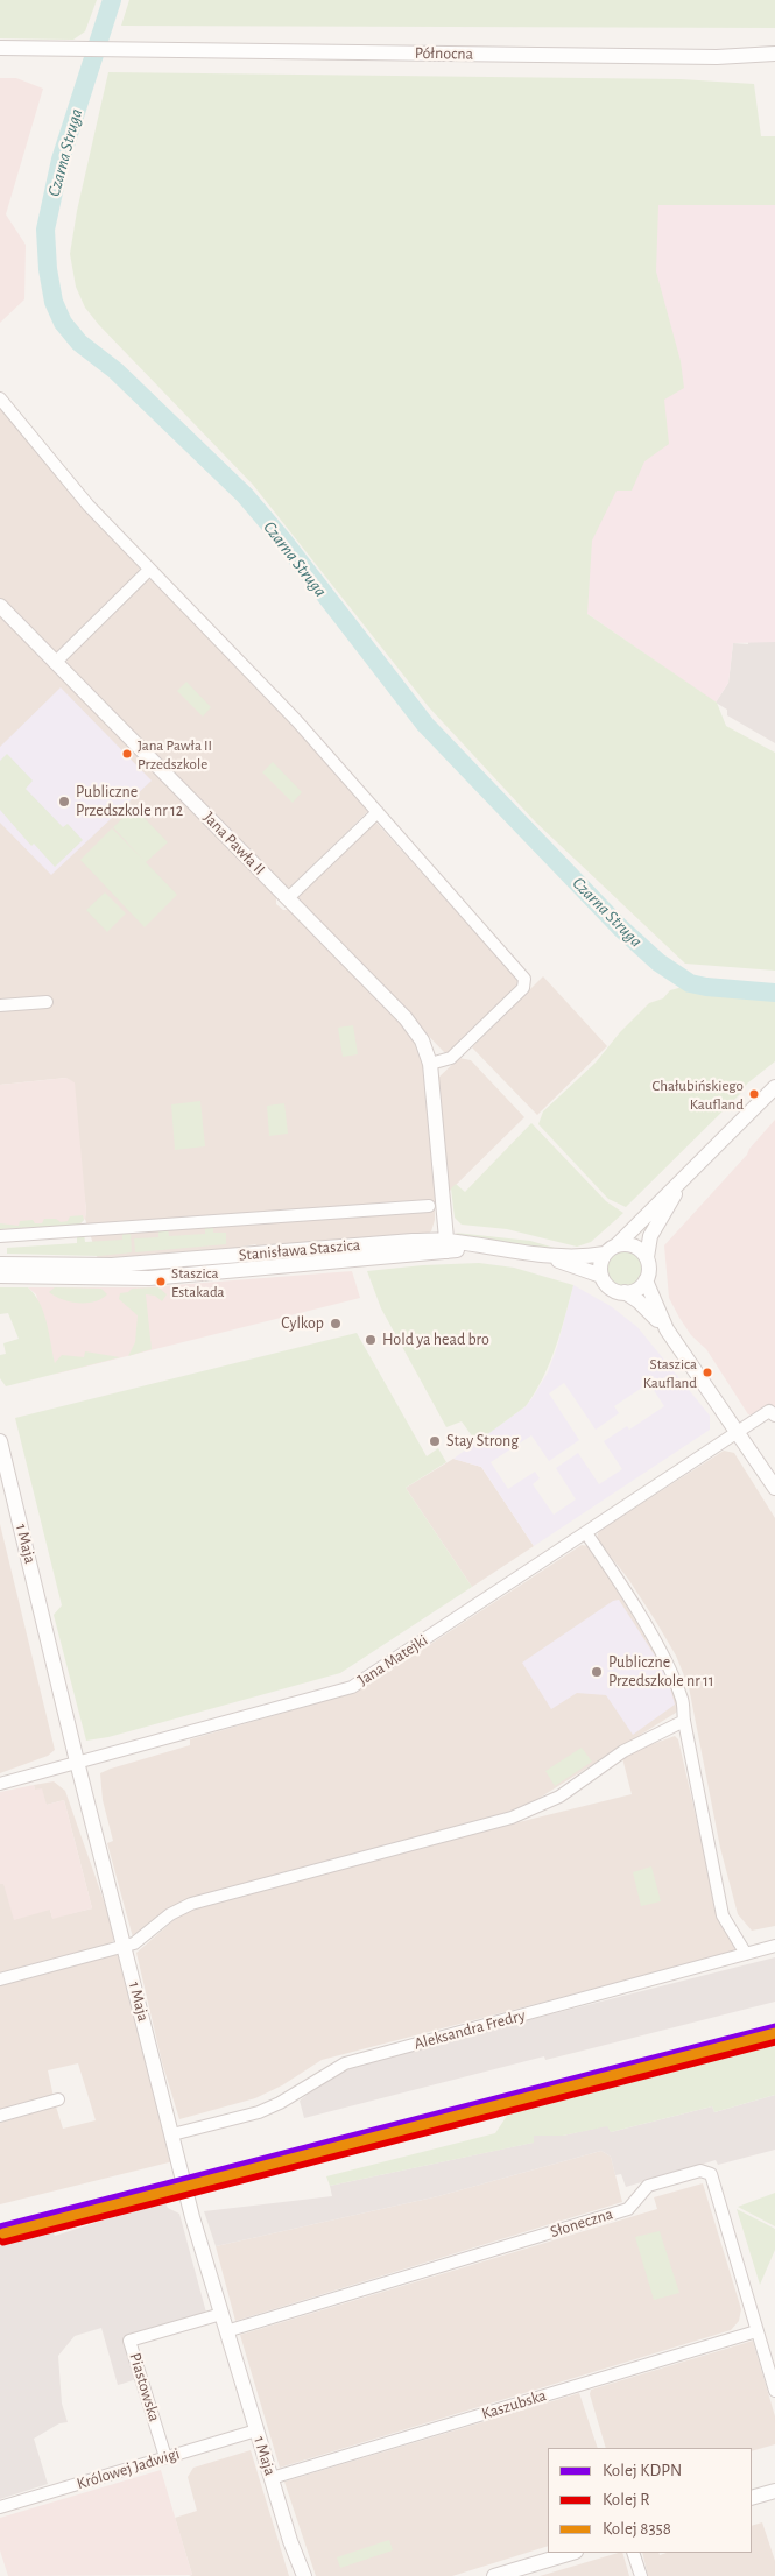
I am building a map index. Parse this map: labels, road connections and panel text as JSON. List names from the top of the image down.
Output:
{
  "streets": {
    "street": [
      "Północna",
      "Jana Pawła II",
      "Stanisława Staszica",
      "1 Maja",
      "Jana Matejki",
      "Aleksandra Fredry",
      "Słoneczna",
      "Piastowska",
      "Kaszubska",
      "Królowej Jadwigi"
    ]
  },
  "crossings": [
    ["Jana Pawła II", "Stanisława Staszica"],
    ["1 Maja", "Jana Matejki"],
    ["1 Maja", "Aleksandra Fredry"],
    ["1 Maja", "Słoneczna"],
    ["1 Maja", "Piastowska"],
    ["1 Maja", "Kaszubska"],
    ["1 Maja", "Królowej Jadwigi"],
    ["Słoneczna", "Kaszubska"],
    ["Piastowska", "Królowej Jadwigi"]
  ],
  "water": ["Czarna Struga"],
  "places": [
    "Jana Pawła II Przedszkole",
    "Publiczne Przedszkole nr 12",
    "Chałubińskiego Kaufland",
    "Staszica Estakada",
    "Cylkop",
    "Hold ya head bro",
    "Staszica Kaufland",
    "Stay Strong",
    "Publiczne Przedszkole nr 11"
  ],
  "lines": ["rail line KDPN", "rail line 8358", "rail line R"],
  "legend": ["Kolej KDPN", "Kolej R", "Kolej 8358"]
}
